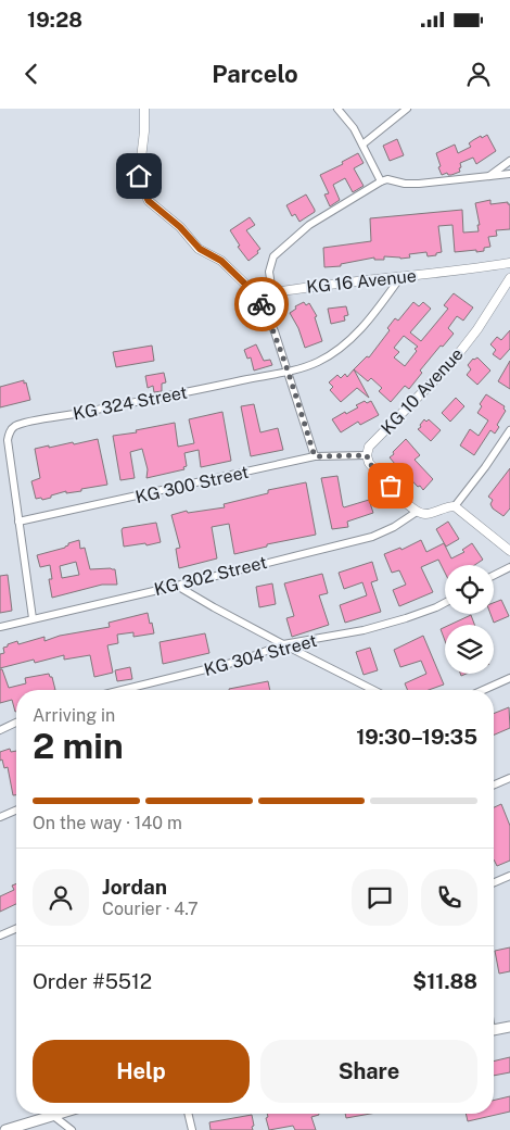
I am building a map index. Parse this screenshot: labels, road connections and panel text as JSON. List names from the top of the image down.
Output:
{
  "streets": {
    "street": [
      "KG 16 Avenue",
      "KG 10 Avenue",
      "KG 324 Street",
      "KG 300 Street",
      "KG 302 Street",
      "KG 304 Street"
    ]
  },
  "crossings": [
    ["KG 16 Avenue", "KG 324 Street"],
    ["KG 10 Avenue", "KG 300 Street"],
    ["KG 324 Street", "KG 300 Street"],
    ["KG 324 Street", "KG 302 Street"]
  ],
  "page": {
    "status": "19:28",
    "header": "Parcelo",
    "heading": ["2 min", "Arriving in", "19:30–19:35"],
    "panel": [
      "Jordan",
      "Courier · 4.7",
      "Order #5512",
      "$11.88"
    ],
    "bar": "On the way · 140 m",
    "buttons": ["Help", "Share"]
  }
}
